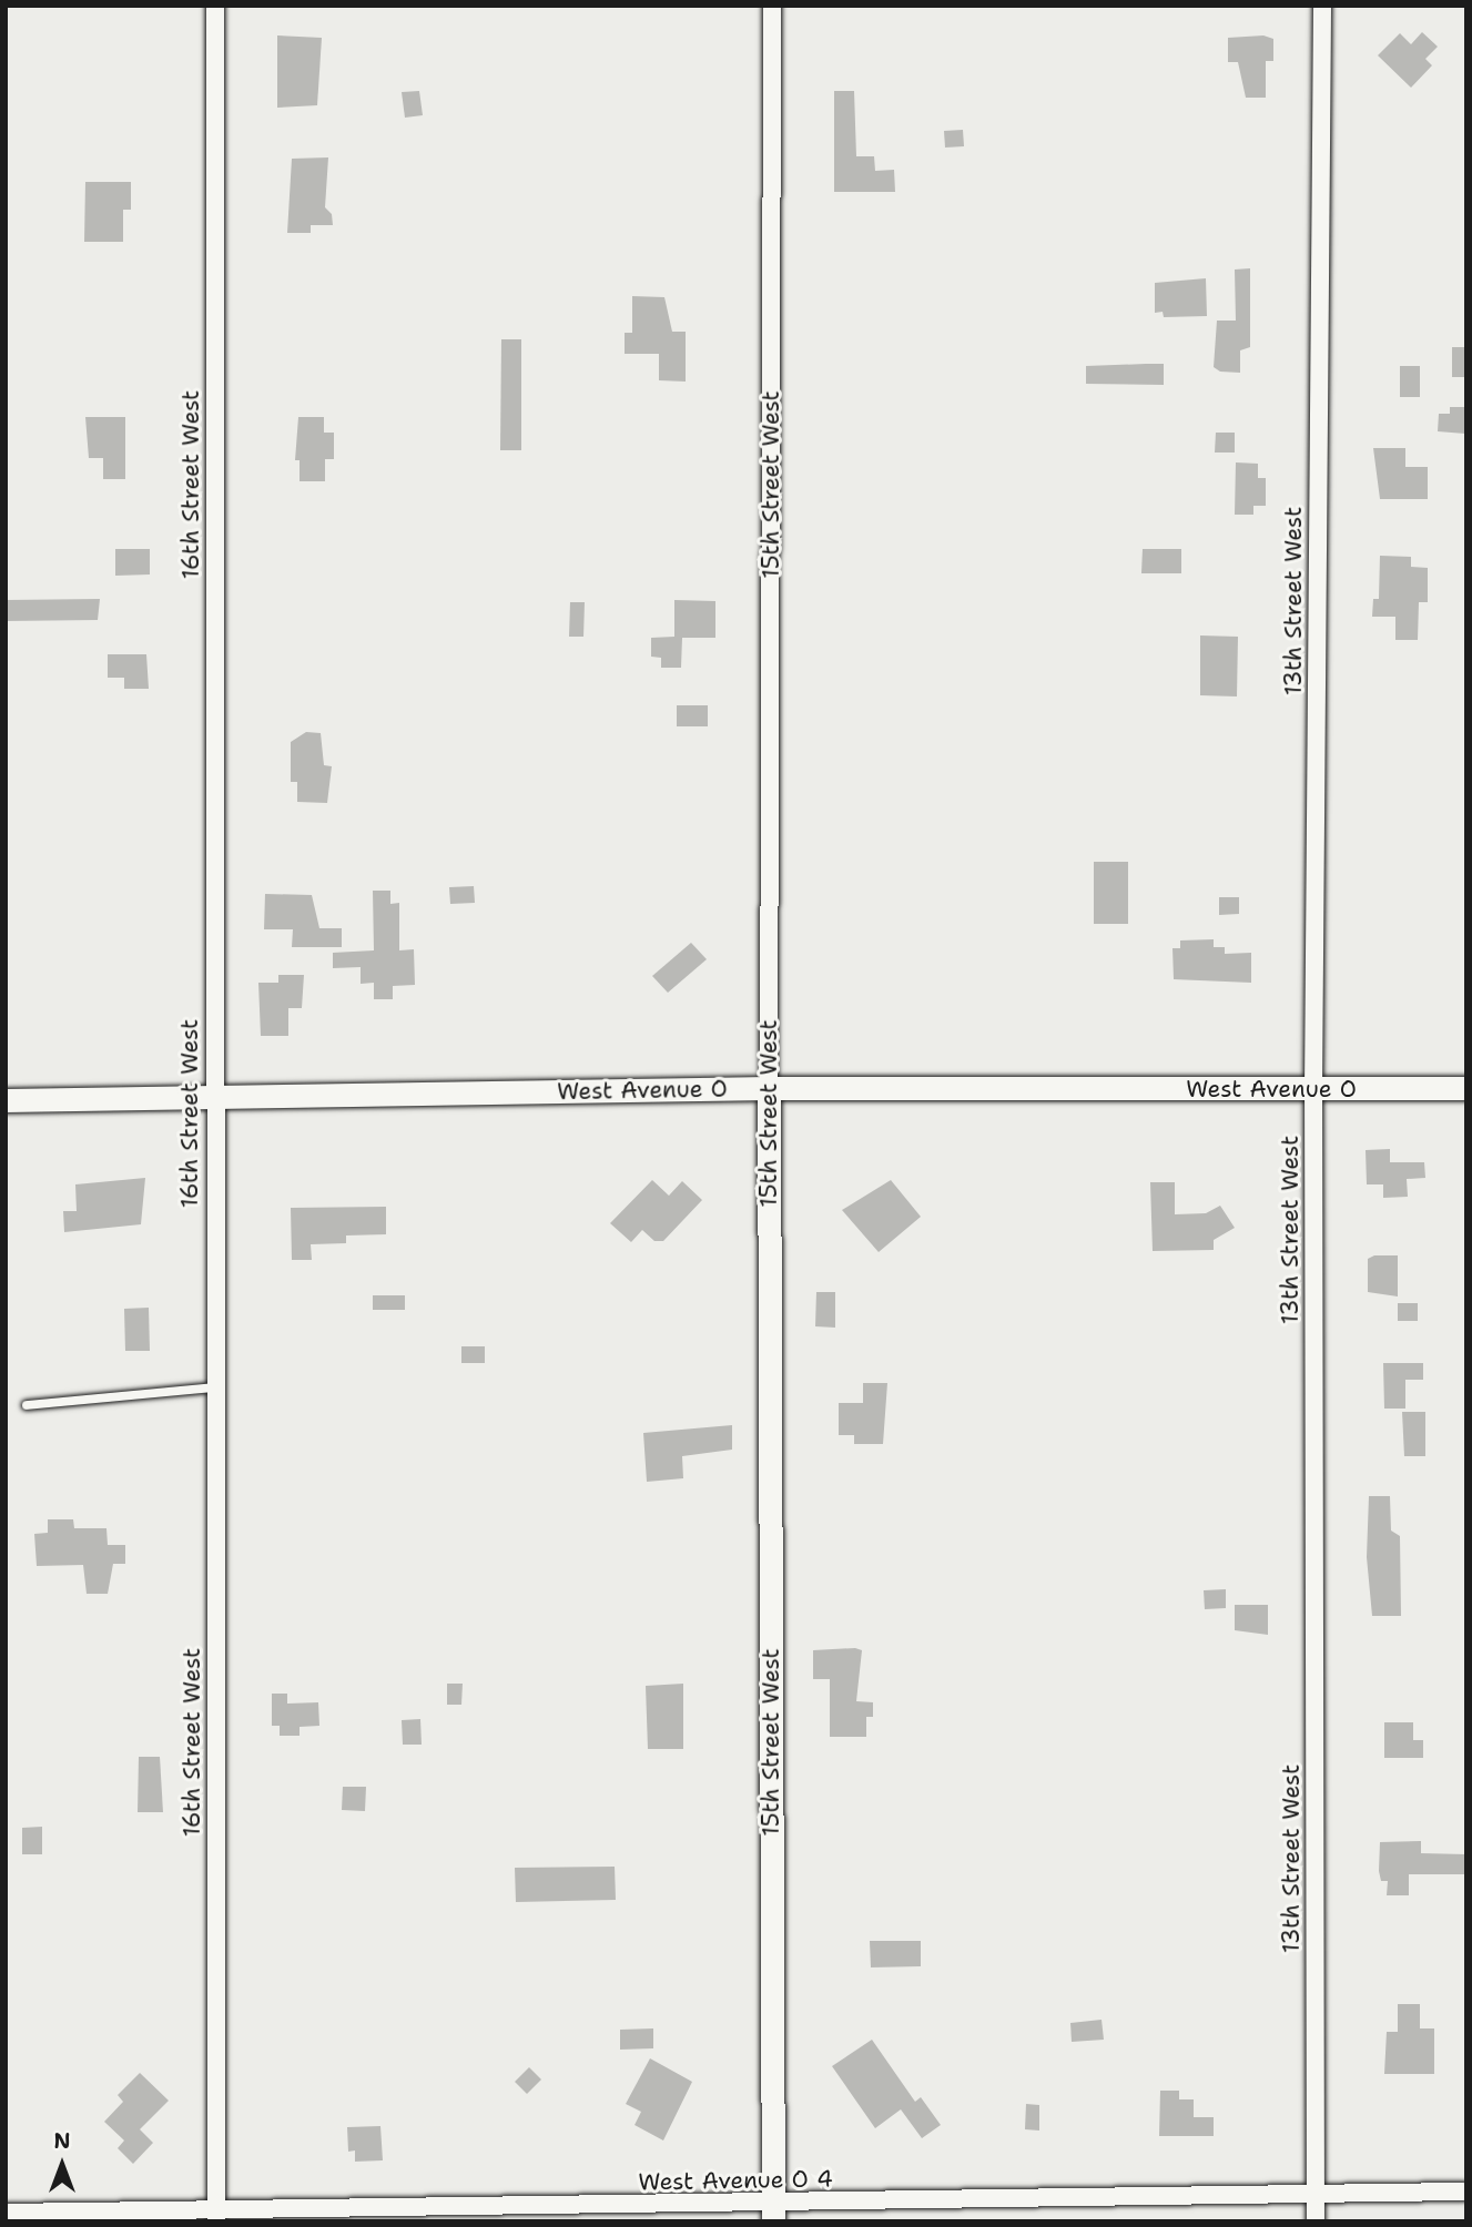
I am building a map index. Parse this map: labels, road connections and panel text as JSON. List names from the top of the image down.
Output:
{
  "streets": {
    "street": [
      "16th Street West",
      "15th Street West",
      "13th Street West",
      "West Avenue O",
      "West Avenue O 4"
    ]
  },
  "crossings": [
    ["16th Street West", "West Avenue O"],
    ["16th Street West", "West Avenue O 4"],
    ["15th Street West", "West Avenue O"],
    ["15th Street West", "West Avenue O 4"],
    ["13th Street West", "West Avenue O"],
    ["13th Street West", "West Avenue O 4"]
  ],
  "north": "top"
}
